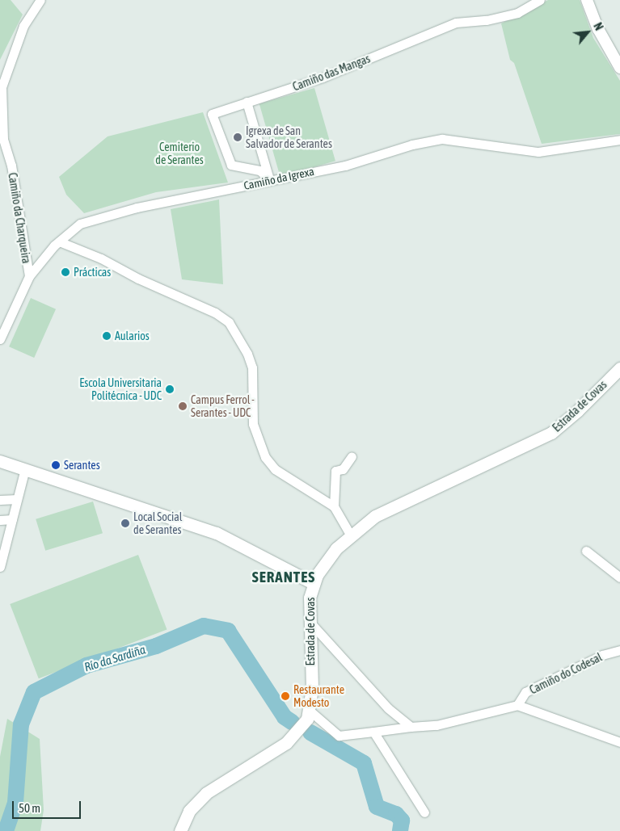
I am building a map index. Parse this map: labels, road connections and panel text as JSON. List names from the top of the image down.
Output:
{
  "streets": {
    "main road": ["Estrada de Covas"],
    "street": [
      "Camiño das Mangas",
      "Camiño da Igrexa",
      "Camiño da Charqueira",
      "Camiño do Codesal"
    ]
  },
  "crossings": [
    ["Camiño das Mangas", "Camiño da Igrexa"],
    ["Camiño da Igrexa", "Camiño da Charqueira"]
  ],
  "districts": ["SERANTES"],
  "water": ["Río da Sardiña"],
  "parks": ["Cemiterio de Serantes"],
  "places": [
    "Igrexa de San Salvador de Serantes",
    "Prácticas",
    "Aularios",
    "Escola Universitaria Politécnica - UDC",
    "Campus Ferrol - Serantes - UDC",
    "Serantes",
    "Local Social de Serantes",
    "Restaurante Modesto"
  ],
  "scale_bar": "50 m",
  "north": "top right"
}
